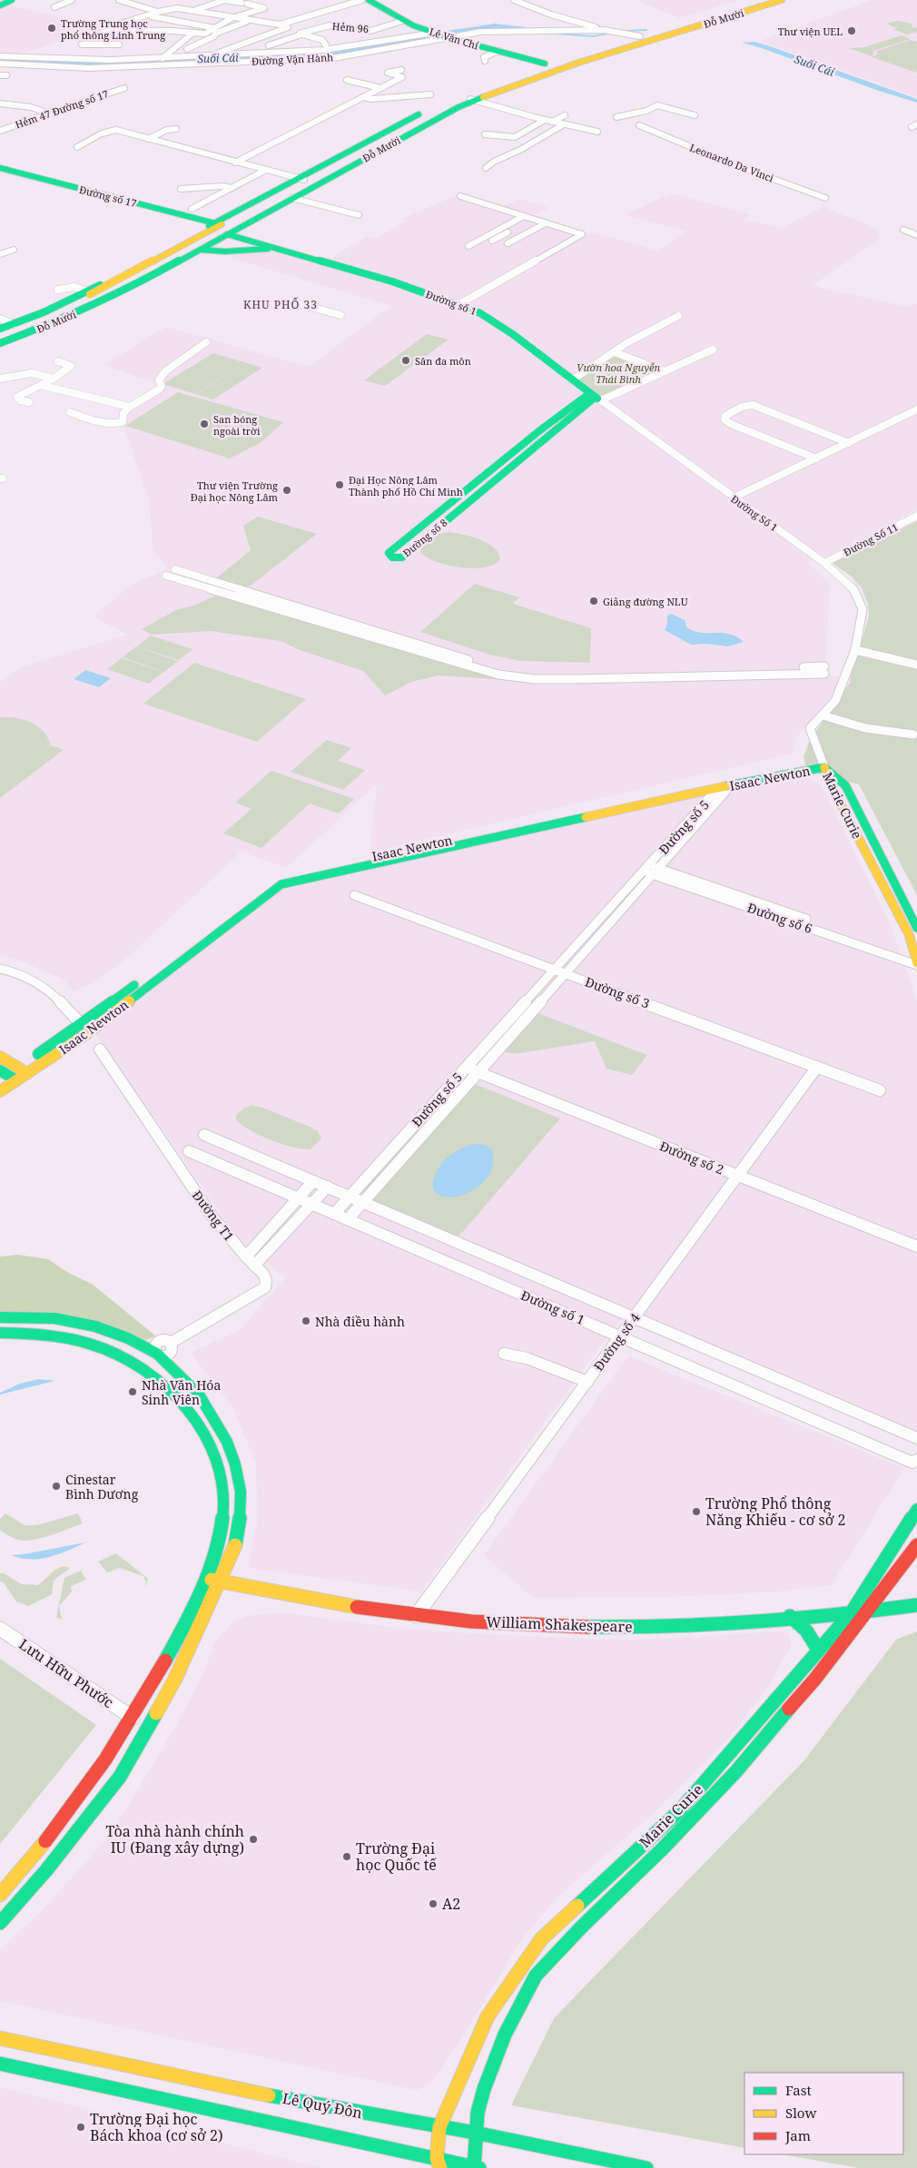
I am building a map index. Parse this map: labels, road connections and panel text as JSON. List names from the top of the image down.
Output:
{
  "streets": {
    "main road": [
      "Đỗ Mười",
      "Lê Văn Chí",
      "Đường số 17",
      "Đường số 1",
      "Đường số 8",
      "Isaac Newton",
      "Marie Curie",
      "William Shakespeare",
      "Lê Quý Đôn"
    ],
    "street": [
      "Hẻm 96",
      "Đường Vận Hành",
      "Hẻm 47 Đường số 17",
      "Leonardo Da Vinci",
      "Đường Số 1",
      "Đường Số 11",
      "Đường số 5",
      "Đường số 6",
      "Đường số 3",
      "Đường số 2",
      "Đường T1",
      "Đường số 4",
      "Lưu Hữu Phước"
    ]
  },
  "crossings": [
    ["Đỗ Mười", "Lê Văn Chí"],
    ["Đỗ Mười", "Đường số 17"],
    ["Đỗ Mười", "Đường số 1"],
    ["Hẻm 96", "Lê Văn Chí"],
    ["Lê Văn Chí", "Đường Vận Hành"],
    ["Đường số 17", "Đường số 1"],
    ["Đường số 1", "Đường Số 1"],
    ["Đường số 1", "Đường số 8"],
    ["Đường số 1", "Đường số 5"],
    ["Đường số 1", "Đường số 4"],
    ["Đường Số 1", "Đường số 8"],
    ["Đường Số 1", "Đường Số 11"],
    ["Isaac Newton", "Marie Curie"],
    ["Marie Curie", "Đường số 6"],
    ["Marie Curie", "William Shakespeare"],
    ["Marie Curie", "Lê Quý Đôn"],
    ["Đường số 5", "Đường số 6"],
    ["Đường số 5", "Đường số 3"],
    ["Đường số 5", "Đường số 2"],
    ["Đường số 3", "Đường số 4"],
    ["Đường số 2", "Đường số 4"],
    ["Đường số 4", "William Shakespeare"]
  ],
  "districts": ["KHU PHỐ 33"],
  "water": ["Suối Cái"],
  "parks": ["Vườn hoa Nguyễn Thái Bình"],
  "places": [
    "Trường Trung học phổ thông Linh Trung",
    "Thư viện UEL",
    "Sân đa môn",
    "San bóng ngoài trời",
    "Đại Học Nông Lâm Thành phố Hồ Chí Minh",
    "Thư viện Trường Đại học Nông Lâm",
    "Giảng đường NLU",
    "Nhà điều hành",
    "Nhà Văn Hóa Sinh Viên",
    "Cinestar Bình Dương",
    "Trường Phổ thông Năng Khiếu - cơ sở 2",
    "Tòa nhà hành chính IU (Đang xây dựng)",
    "Trường Đại học Quốc tế",
    "A2",
    "Trường Đại học Bách khoa (cơ sở 2)"
  ],
  "legend": ["Fast", "Slow", "Jam"]
}
